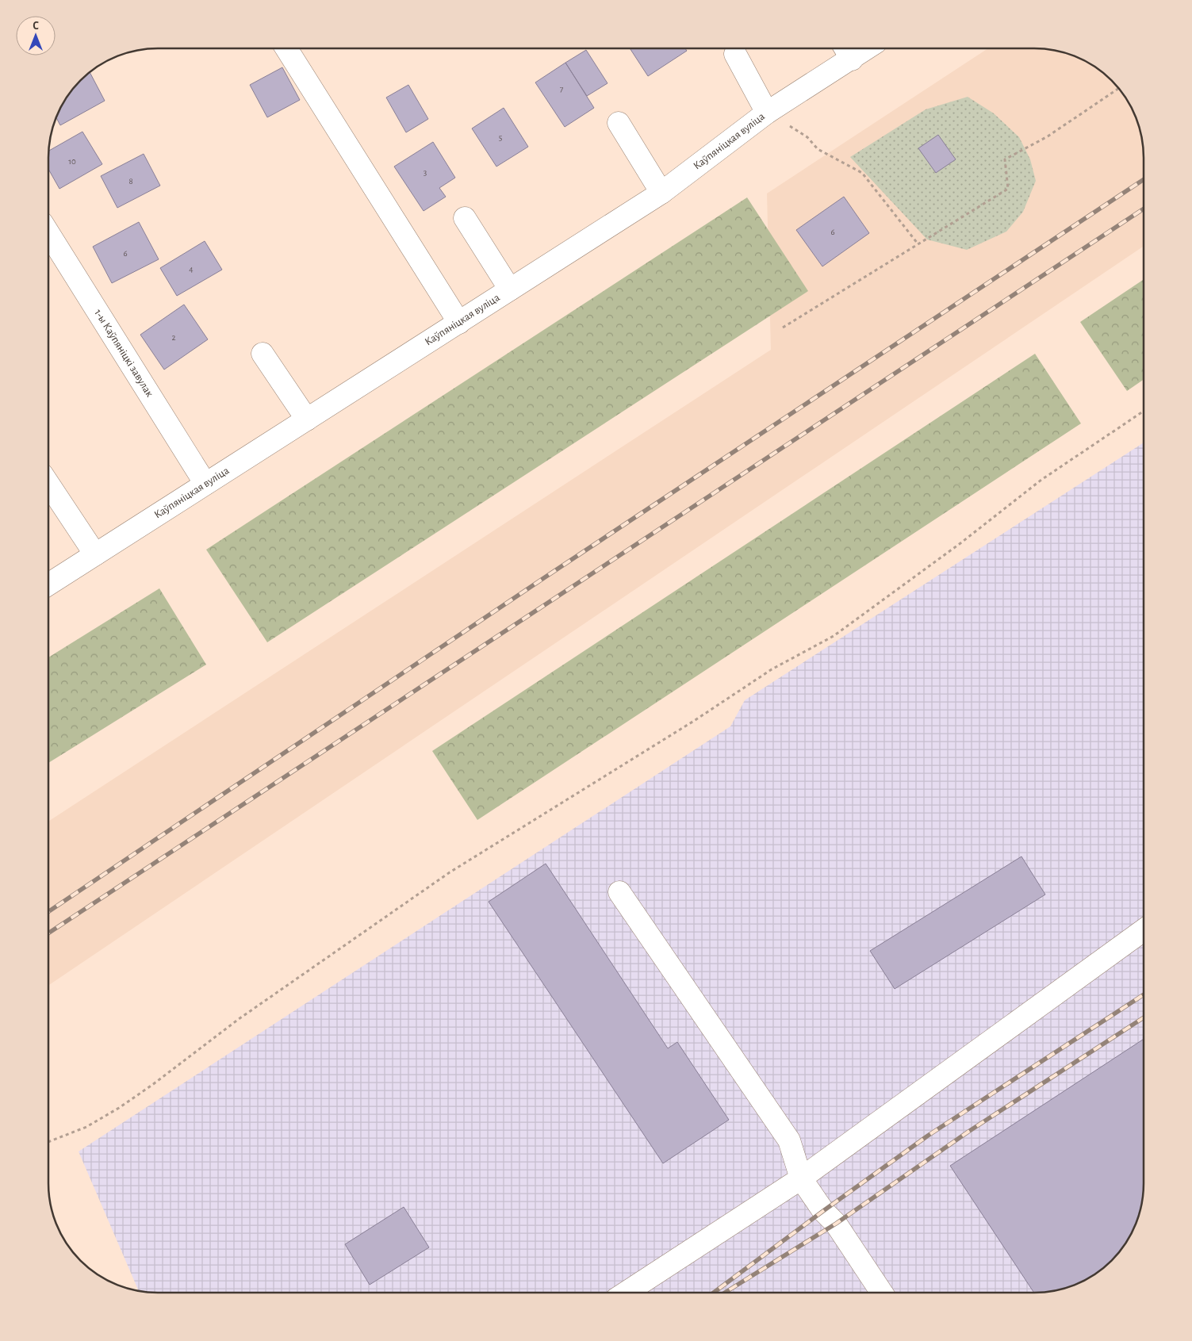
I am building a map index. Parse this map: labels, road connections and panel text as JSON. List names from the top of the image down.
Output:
{
  "streets": {
    "street": ["Каўпяніцкая вуліца", "1-ы Каўпяніцкі завулак"]
  },
  "crossings": [
    ["Каўпяніцкая вуліца", "1-ы Каўпяніцкі завулак"]
  ],
  "house_numbers": [
    "7",
    "5",
    "10",
    "3",
    "8",
    "6",
    "6",
    "4",
    "2"
  ],
  "north": "top"
}
